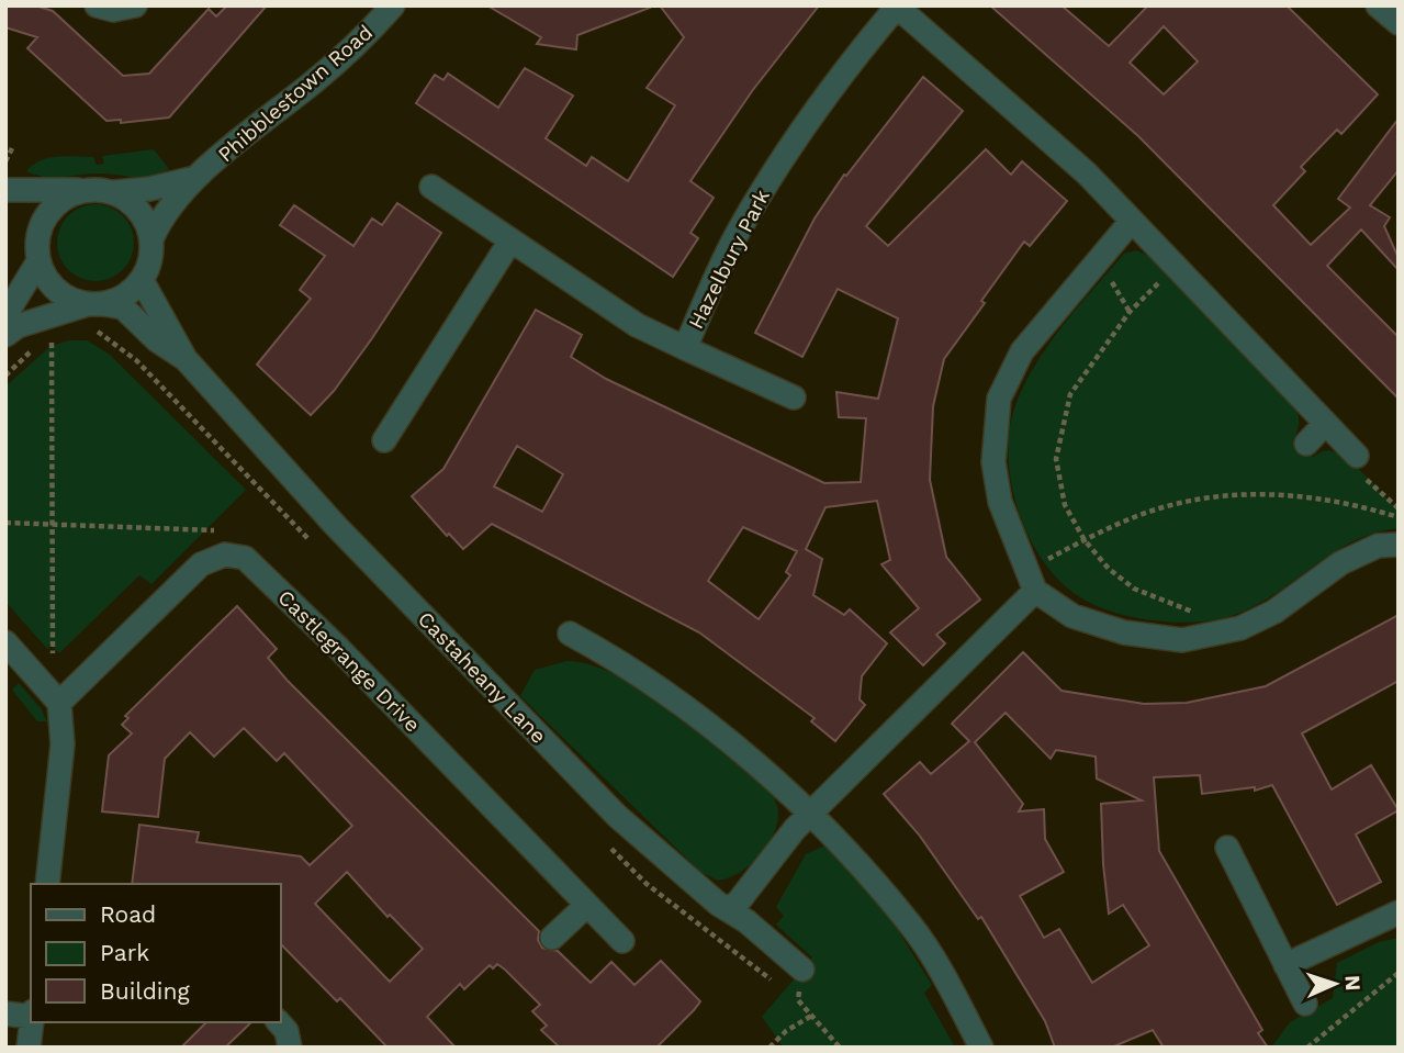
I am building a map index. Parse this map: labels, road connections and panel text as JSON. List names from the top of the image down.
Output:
{
  "streets": {
    "street": [
      "Phibblestown Road",
      "Hazelbury Park",
      "Castlegrange Drive",
      "Castaheany Lane"
    ]
  },
  "crossings": [
    ["Phibblestown Road", "Castaheany Lane"]
  ],
  "legend": ["Road", "Park", "Building"],
  "north": "right"
}
